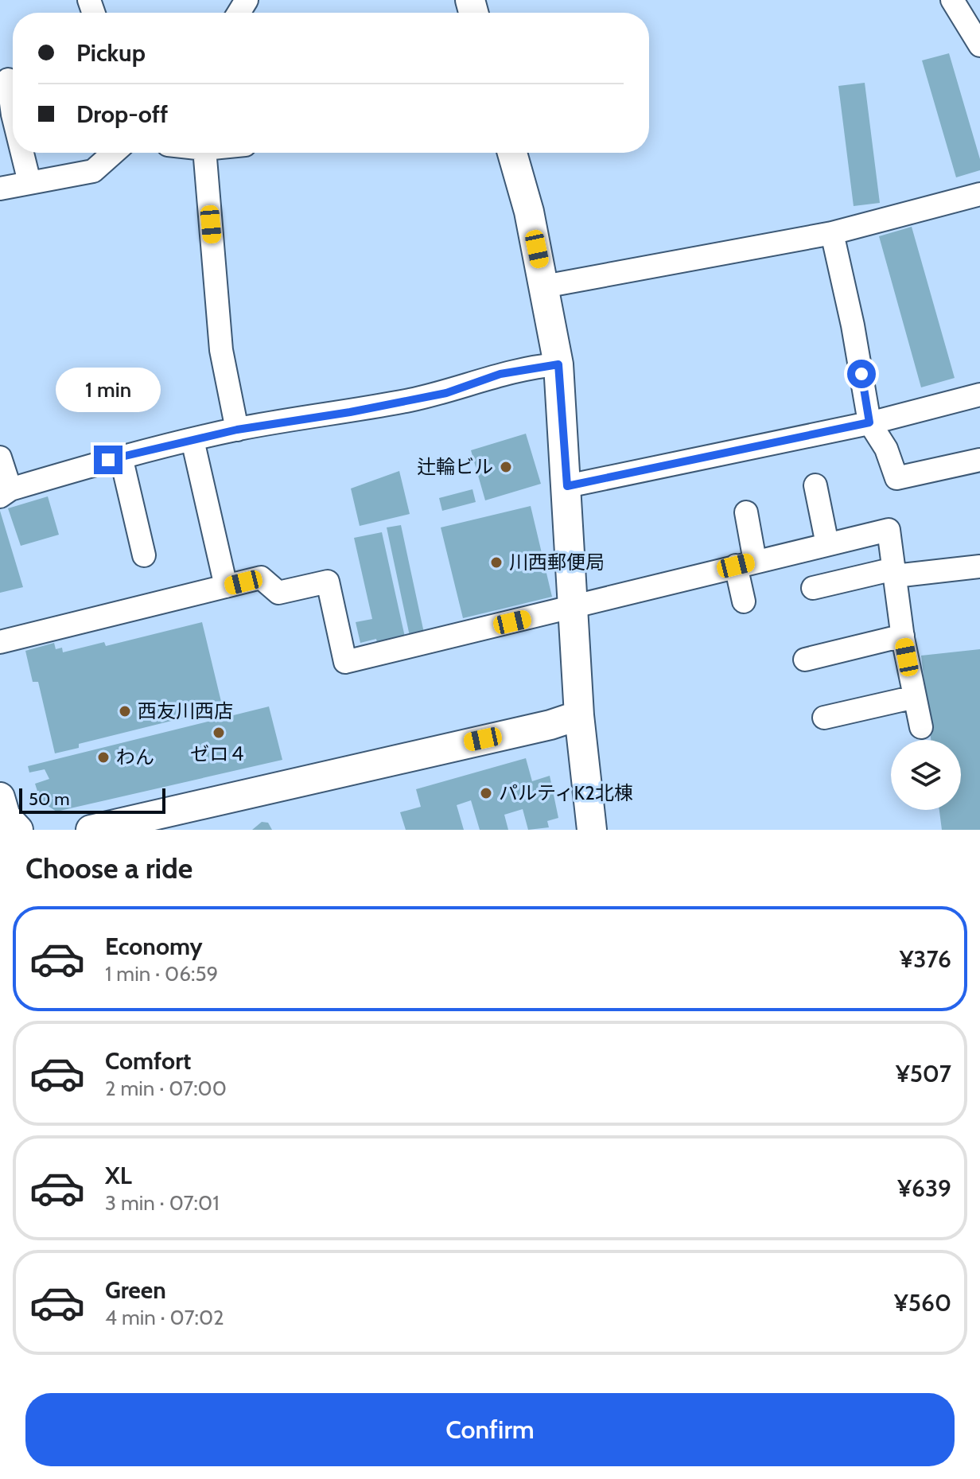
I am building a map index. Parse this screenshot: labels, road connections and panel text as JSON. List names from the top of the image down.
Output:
{
  "places": [
    "辻輪ビル",
    "川西郵便局",
    "西友川西店",
    "ゼロ４",
    "わん",
    "パルティK2北棟"
  ],
  "scale_bar": "50 m",
  "page": {
    "banner": ["Pickup", "Drop-off"],
    "bubble": "1 min",
    "scale": "50 m",
    "heading": "Choose a ride",
    "list": [
      {
        "name": "Economy",
        "note": "1 min · 06:59",
        "value": "¥376"
      },
      {
        "name": "Comfort",
        "note": "2 min · 07:00",
        "value": "¥507"
      },
      {
        "name": "XL",
        "note": "3 min · 07:01",
        "value": "¥639"
      },
      {
        "name": "Green",
        "note": "4 min · 07:02",
        "value": "¥560"
      }
    ],
    "buttons": "Confirm"
  }
}
